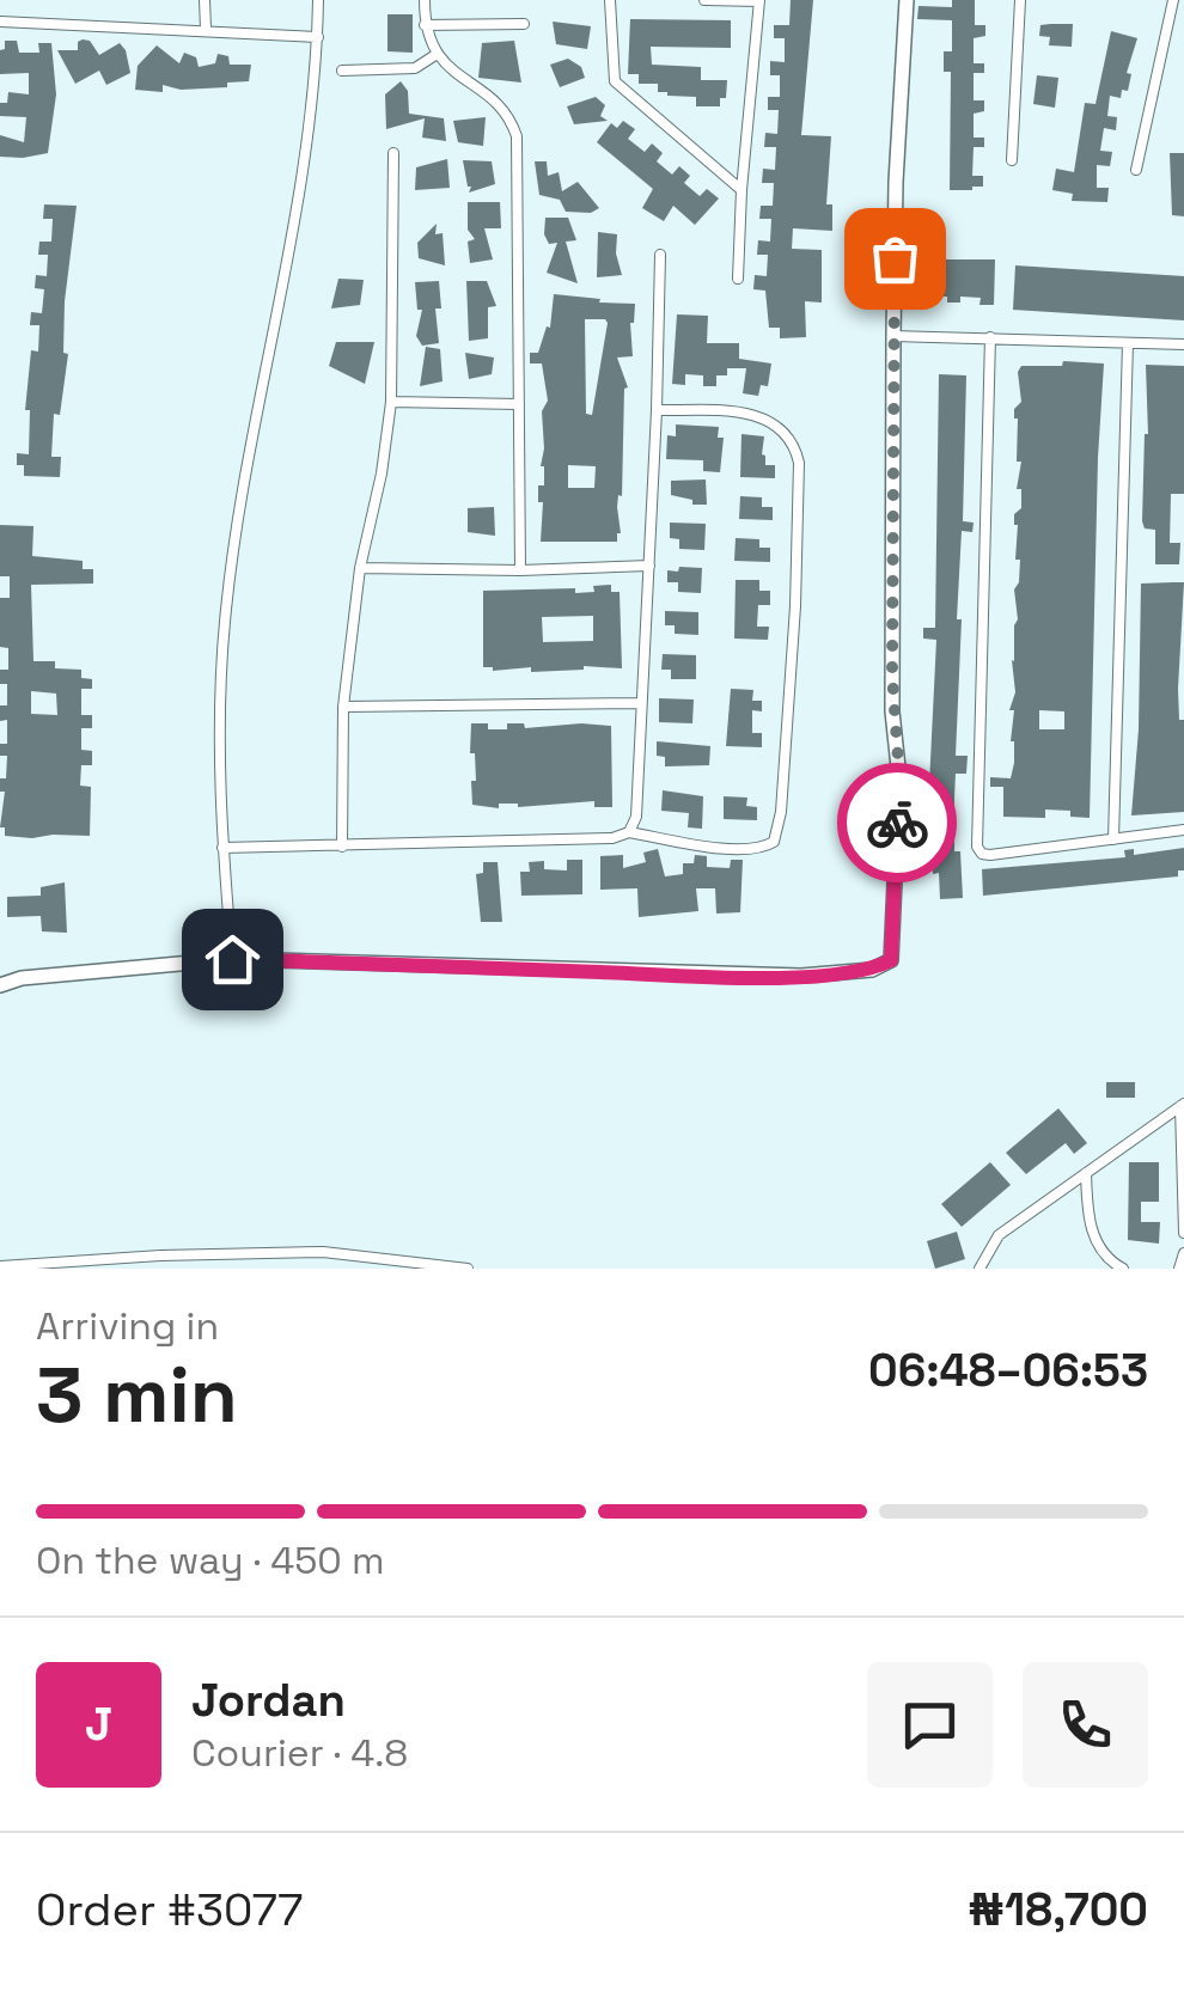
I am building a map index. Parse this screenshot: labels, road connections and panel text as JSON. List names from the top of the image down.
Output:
{
  "page": {
    "heading": ["3 min", "Arriving in", "06:48–06:53"],
    "panel": [
      "Jordan",
      "Courier · 4.8",
      "Order #3077",
      "₦18,700"
    ],
    "bar": "On the way · 450 m",
    "round": "J"
  }
}
